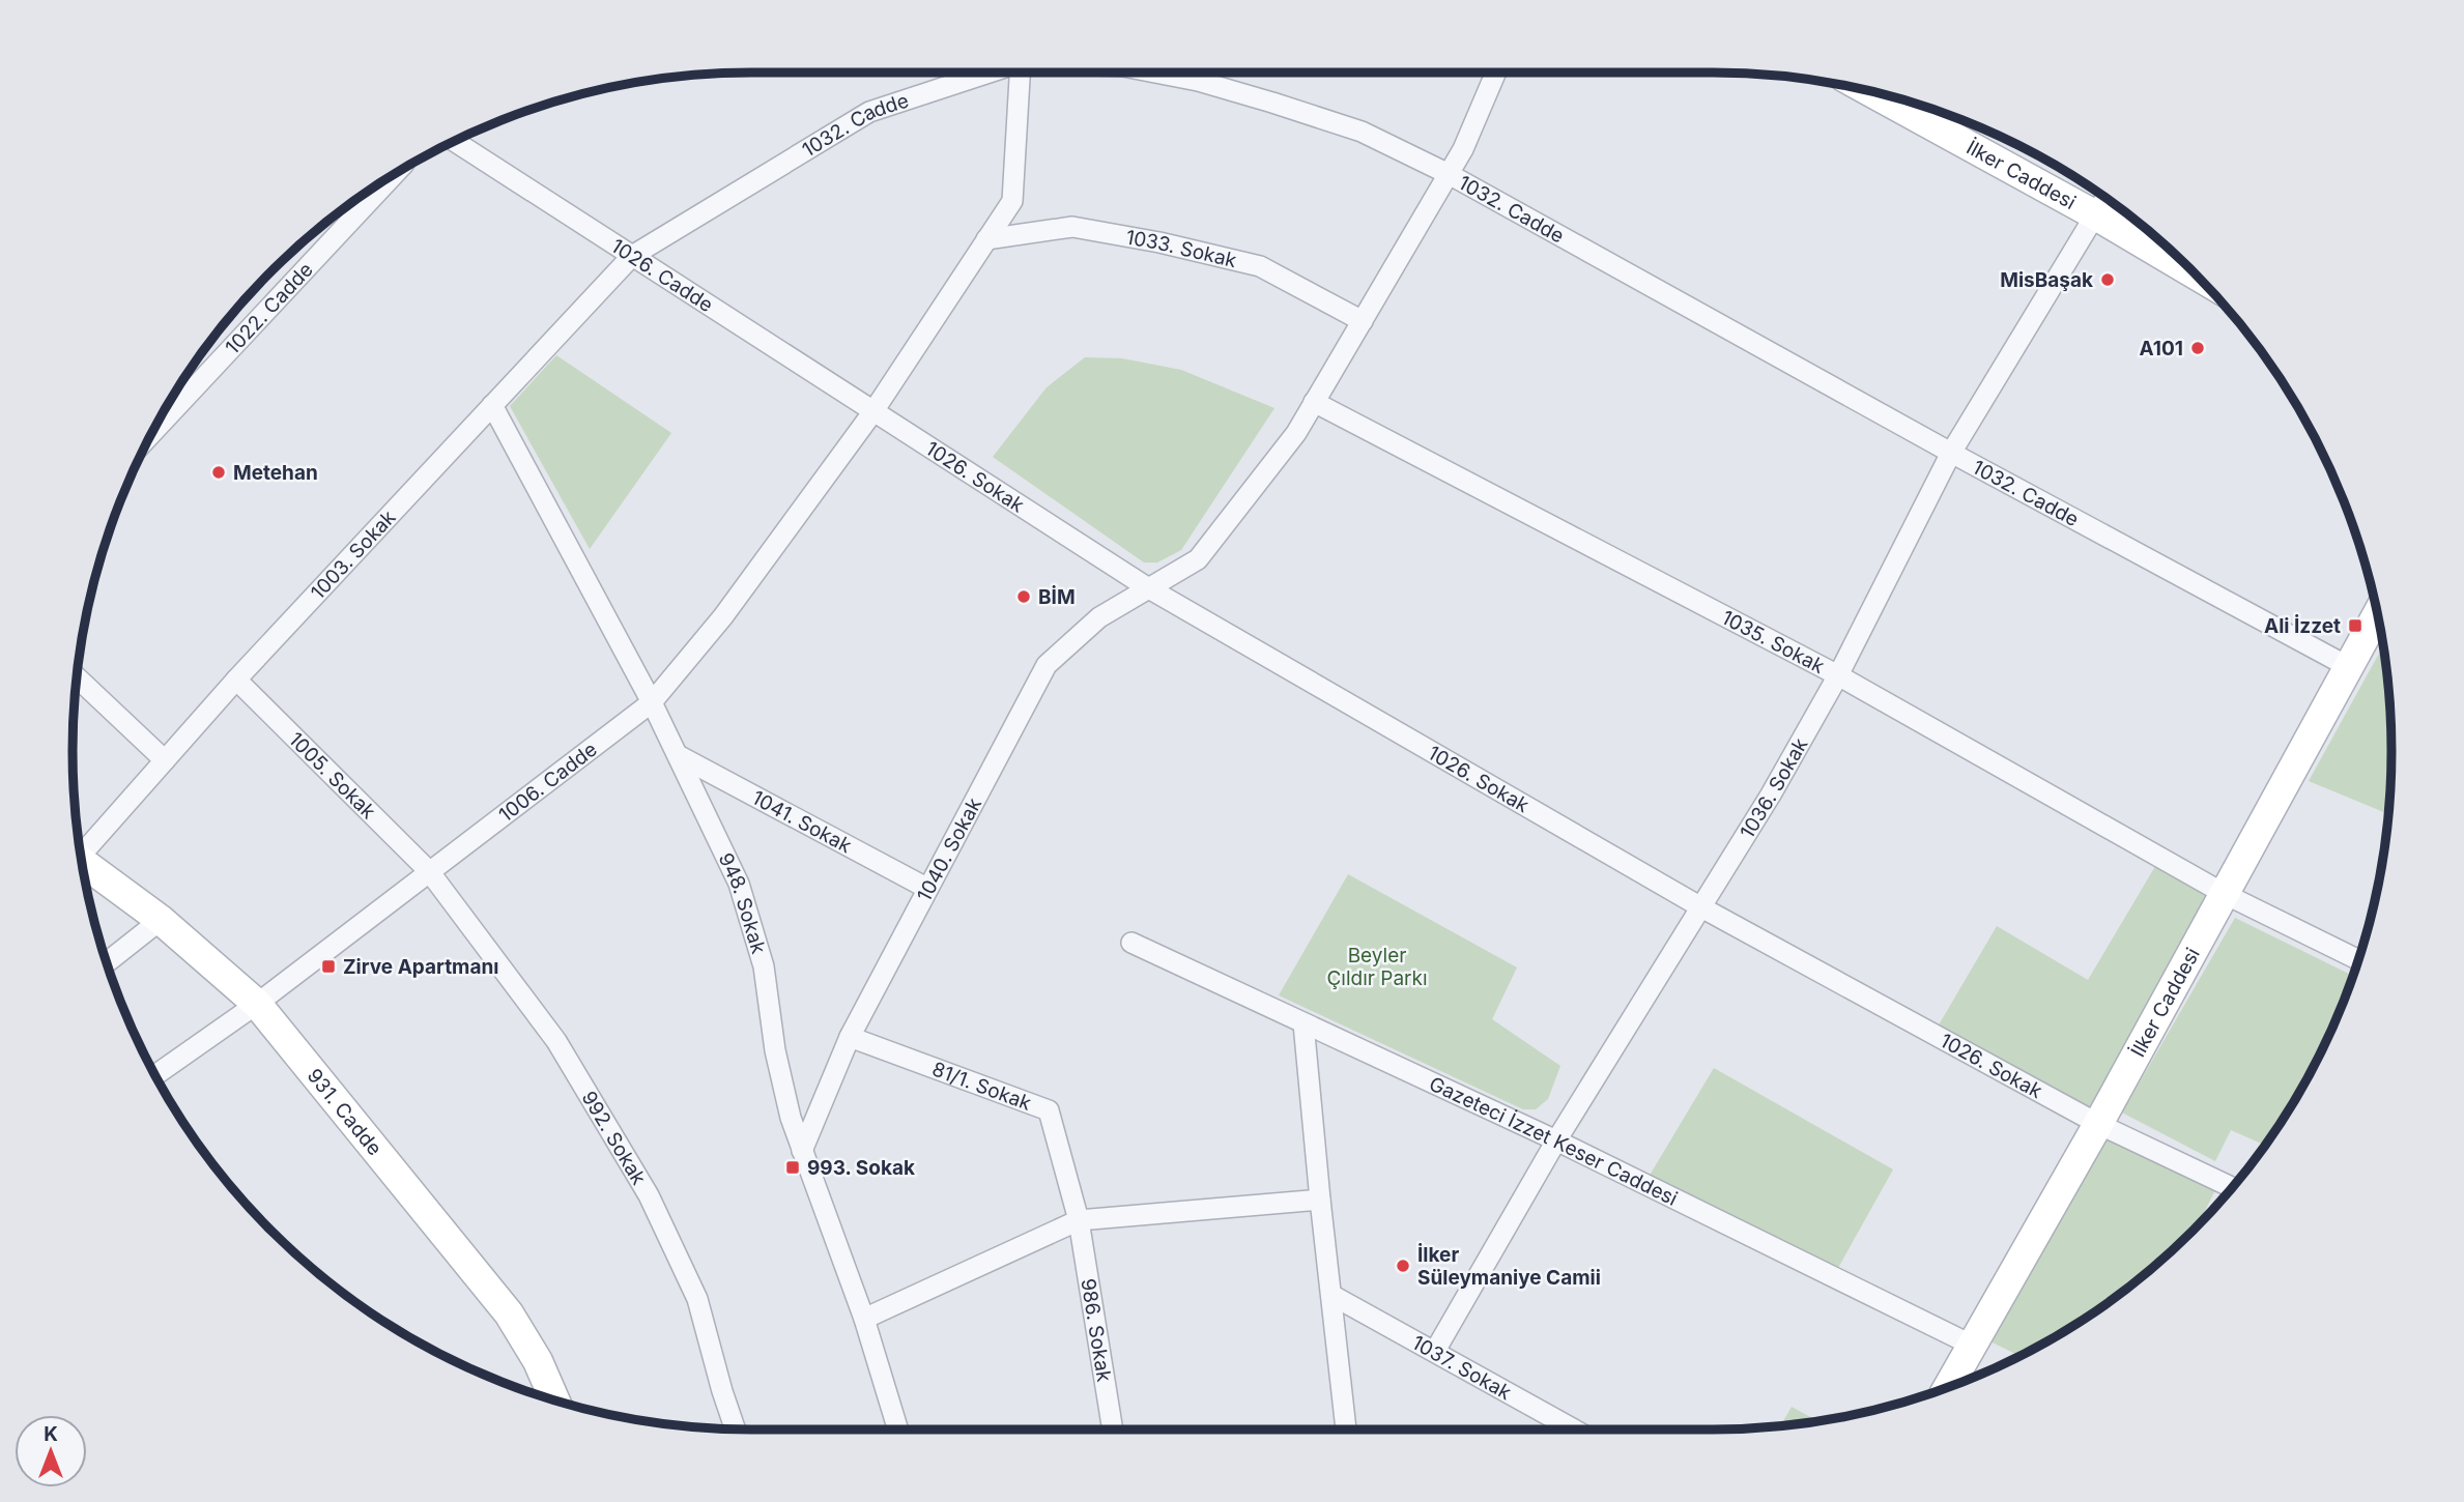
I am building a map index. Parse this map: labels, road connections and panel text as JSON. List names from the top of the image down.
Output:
{
  "streets": {
    "main road": ["İlker Caddesi", "931. Cadde"],
    "street": [
      "1032. Cadde",
      "1033. Sokak",
      "1026. Cadde",
      "1022. Cadde",
      "1026. Sokak",
      "1003. Sokak",
      "1035. Sokak",
      "1005. Sokak",
      "1006. Cadde",
      "1036. Sokak",
      "1041. Sokak",
      "1040. Sokak",
      "948. Sokak",
      "81/1. Sokak",
      "992. Sokak",
      "Gazeteci İzzet Keser Caddesi",
      "986. Sokak",
      "1037. Sokak"
    ]
  },
  "crossings": [
    ["1032. Cadde", "İlker Caddesi"],
    ["1032. Cadde", "1026. Cadde"],
    ["1032. Cadde", "1003. Sokak"],
    ["1032. Cadde", "1036. Sokak"],
    ["1032. Cadde", "1040. Sokak"],
    ["İlker Caddesi", "1026. Sokak"],
    ["İlker Caddesi", "1035. Sokak"],
    ["İlker Caddesi", "1036. Sokak"],
    ["İlker Caddesi", "Gazeteci İzzet Keser Caddesi"],
    ["1033. Sokak", "1040. Sokak"],
    ["1026. Cadde", "1026. Sokak"],
    ["1026. Cadde", "1003. Sokak"],
    ["1026. Cadde", "1006. Cadde"],
    ["1026. Sokak", "1006. Cadde"],
    ["1026. Sokak", "1036. Sokak"],
    ["1026. Sokak", "1040. Sokak"],
    ["1003. Sokak", "1005. Sokak"],
    ["1003. Sokak", "948. Sokak"],
    ["1035. Sokak", "1036. Sokak"],
    ["1035. Sokak", "1040. Sokak"],
    ["1005. Sokak", "1006. Cadde"],
    ["1005. Sokak", "992. Sokak"],
    ["1006. Cadde", "948. Sokak"],
    ["1006. Cadde", "931. Cadde"],
    ["1006. Cadde", "992. Sokak"],
    ["1036. Sokak", "Gazeteci İzzet Keser Caddesi"],
    ["1036. Sokak", "1037. Sokak"],
    ["1041. Sokak", "1040. Sokak"],
    ["1041. Sokak", "948. Sokak"],
    ["1040. Sokak", "948. Sokak"],
    ["1040. Sokak", "81/1. Sokak"],
    ["81/1. Sokak", "986. Sokak"]
  ],
  "parks": ["Beyler Çıldır Parkı"],
  "places": {
    "other": [
      "MisBaşak",
      "A101",
      "Metehan",
      "BİM",
      "İlker Süleymaniye Camii"
    ],
    "transit": ["Ali İzzet", "Zirve Apartmanı", "993. Sokak"]
  },
  "north": "top"
}
